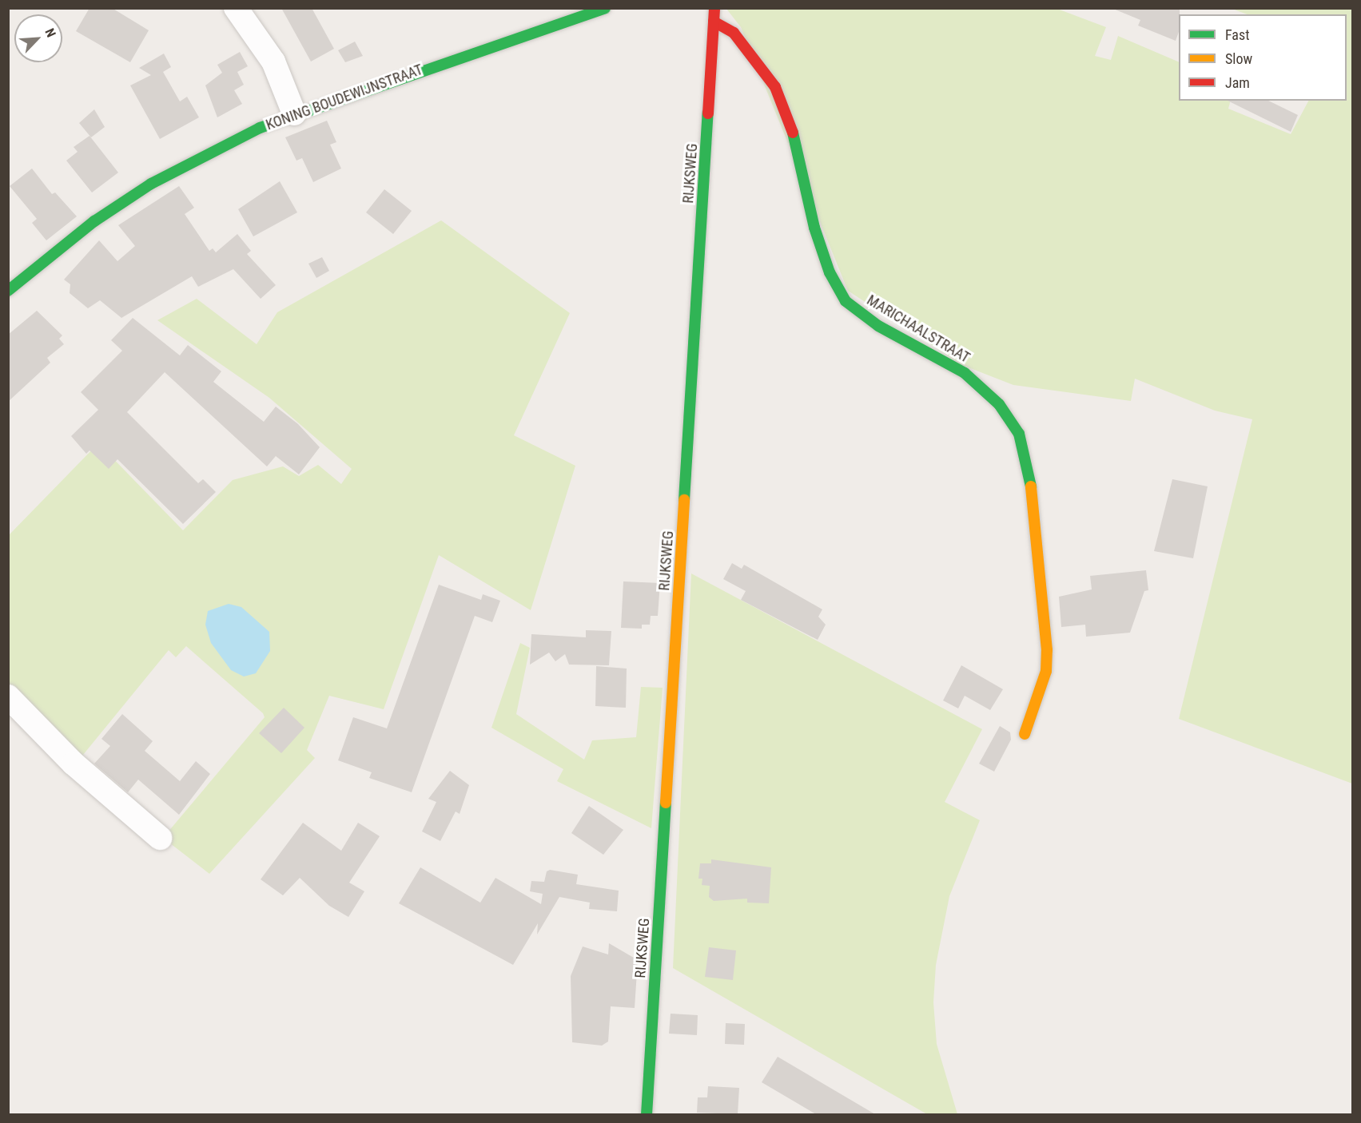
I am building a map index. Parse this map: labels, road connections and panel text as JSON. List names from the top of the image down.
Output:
{
  "streets": {
    "street": ["KONING BOUDEWIJNSTRAAT", "RIJKSWEG", "MARICHAALSTRAAT"]
  },
  "crossings": [
    ["RIJKSWEG", "MARICHAALSTRAAT"]
  ],
  "legend": ["Fast", "Slow", "Jam"],
  "north": "top right"
}
